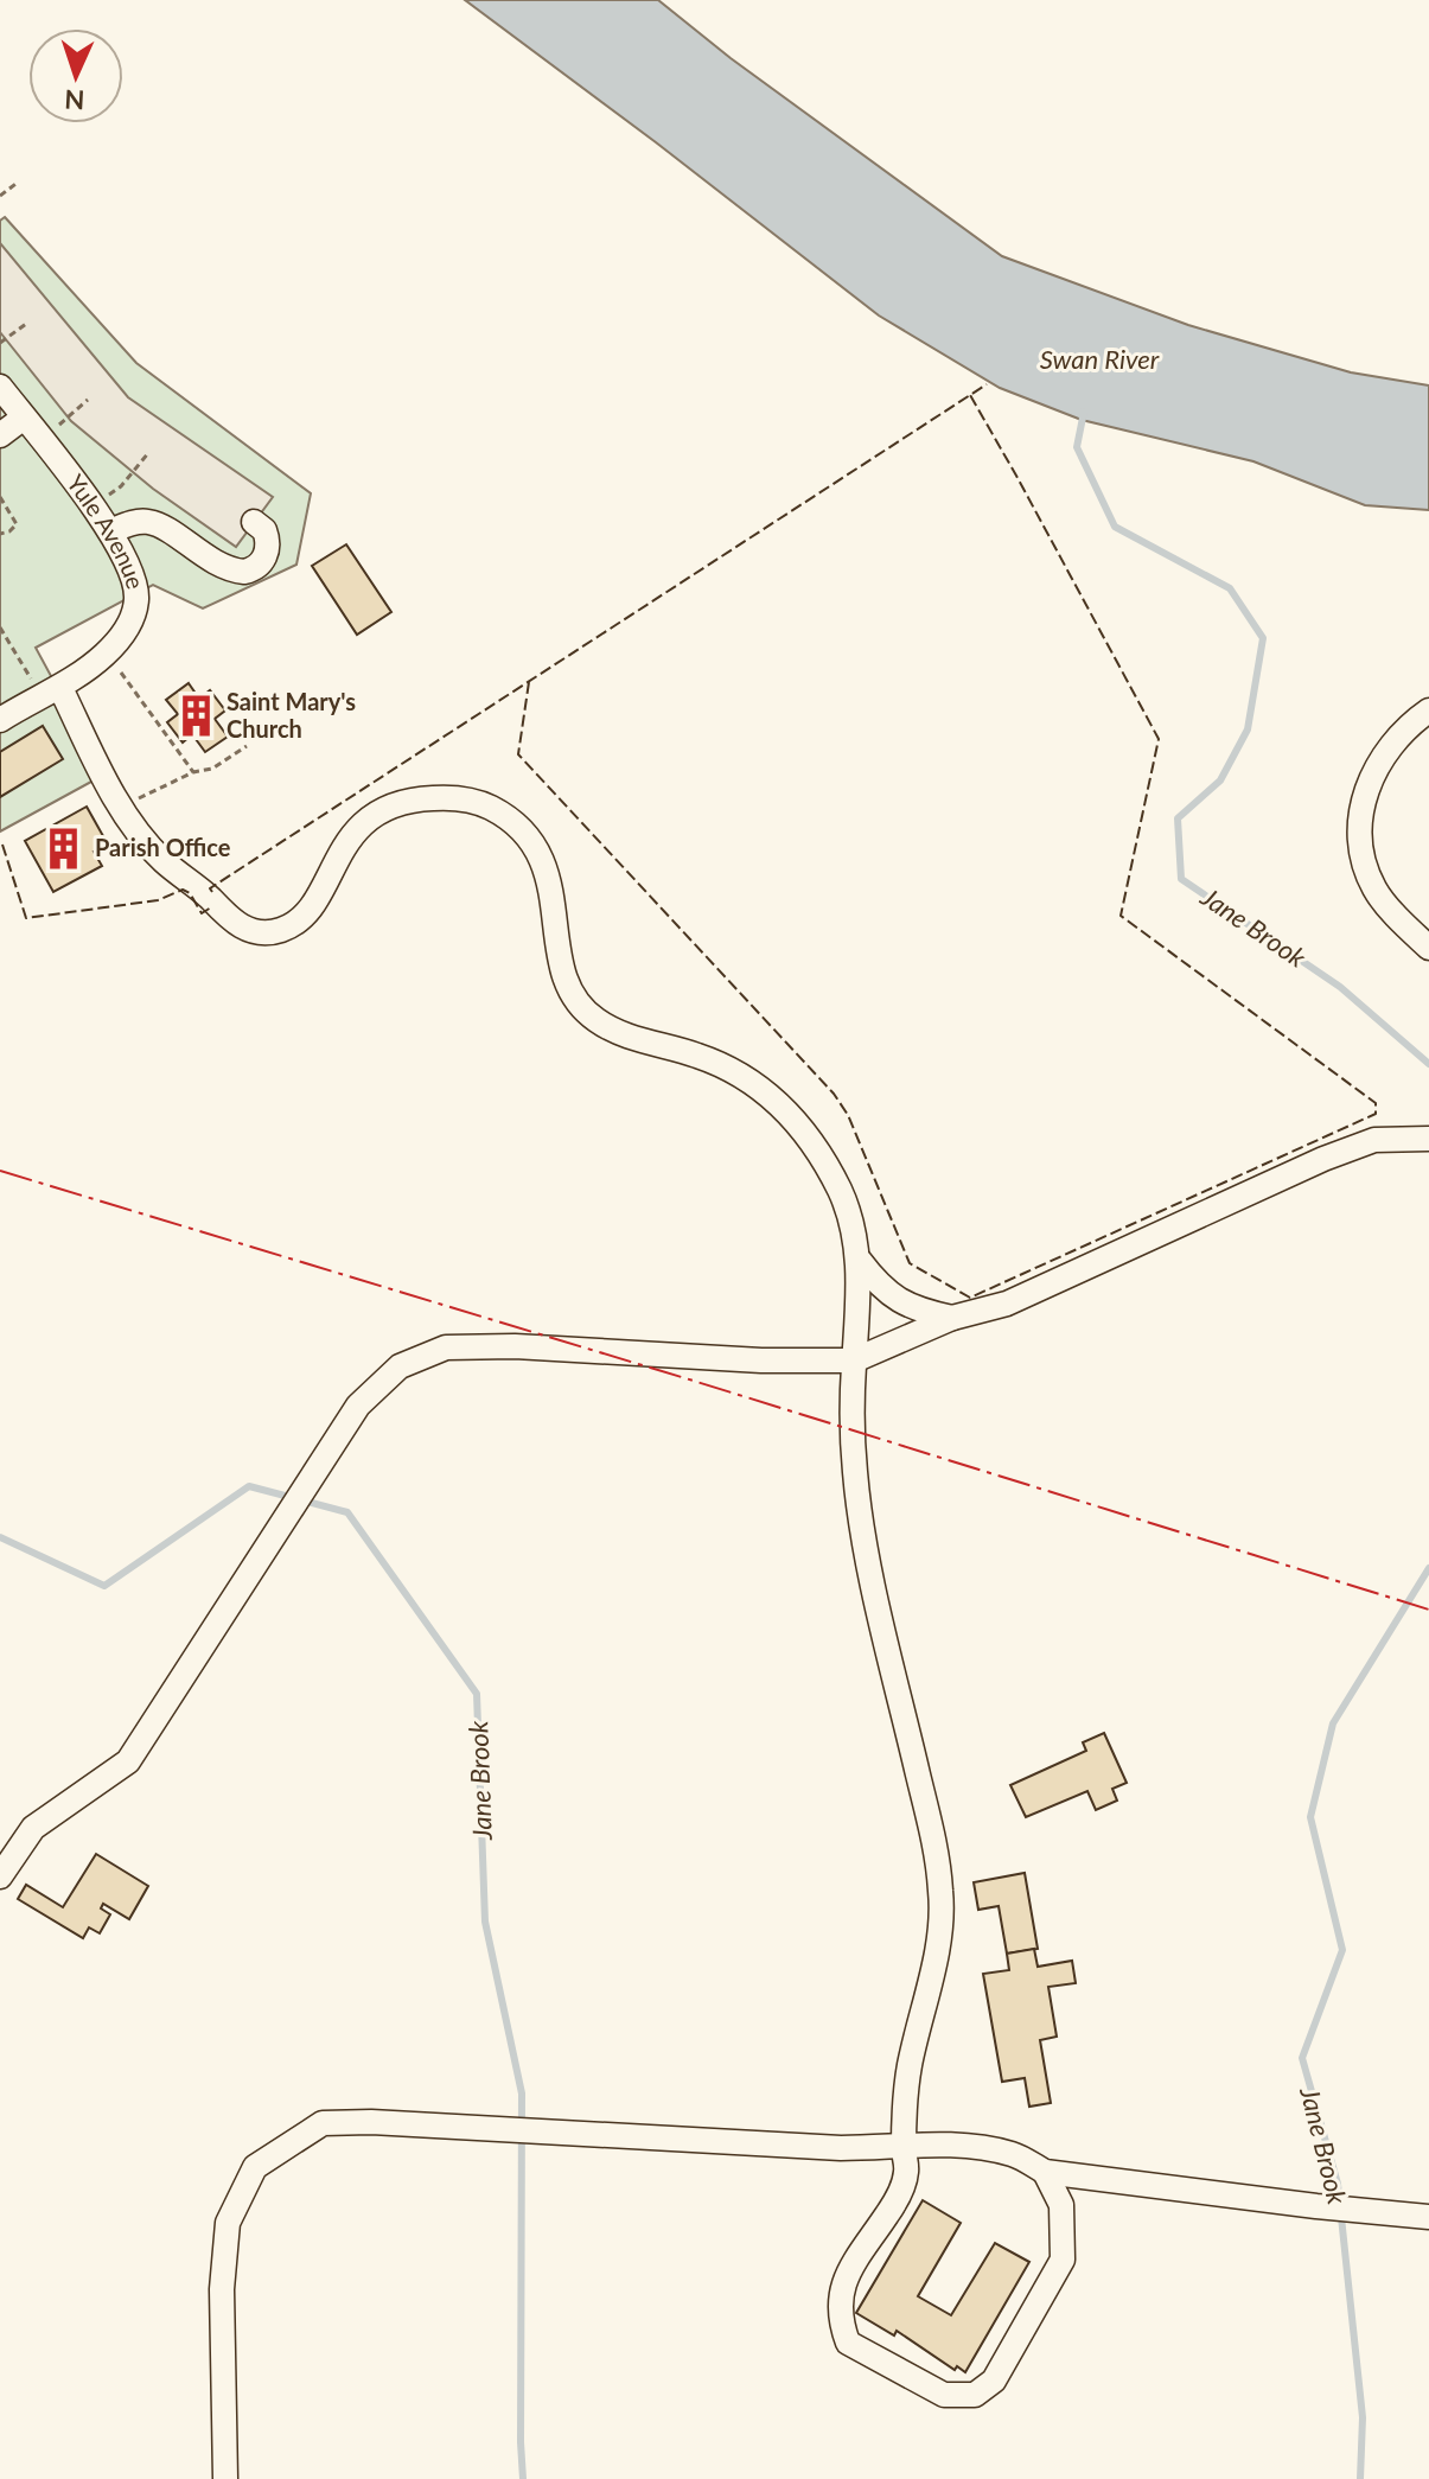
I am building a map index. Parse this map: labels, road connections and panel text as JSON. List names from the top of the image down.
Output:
{
  "streets": {
    "street": ["Yule Avenue"]
  },
  "water": ["Swan River", "Jane Brook"],
  "places": {
    "building": ["Saint Mary's Church", "Parish Office"]
  },
  "north": "bottom"
}
